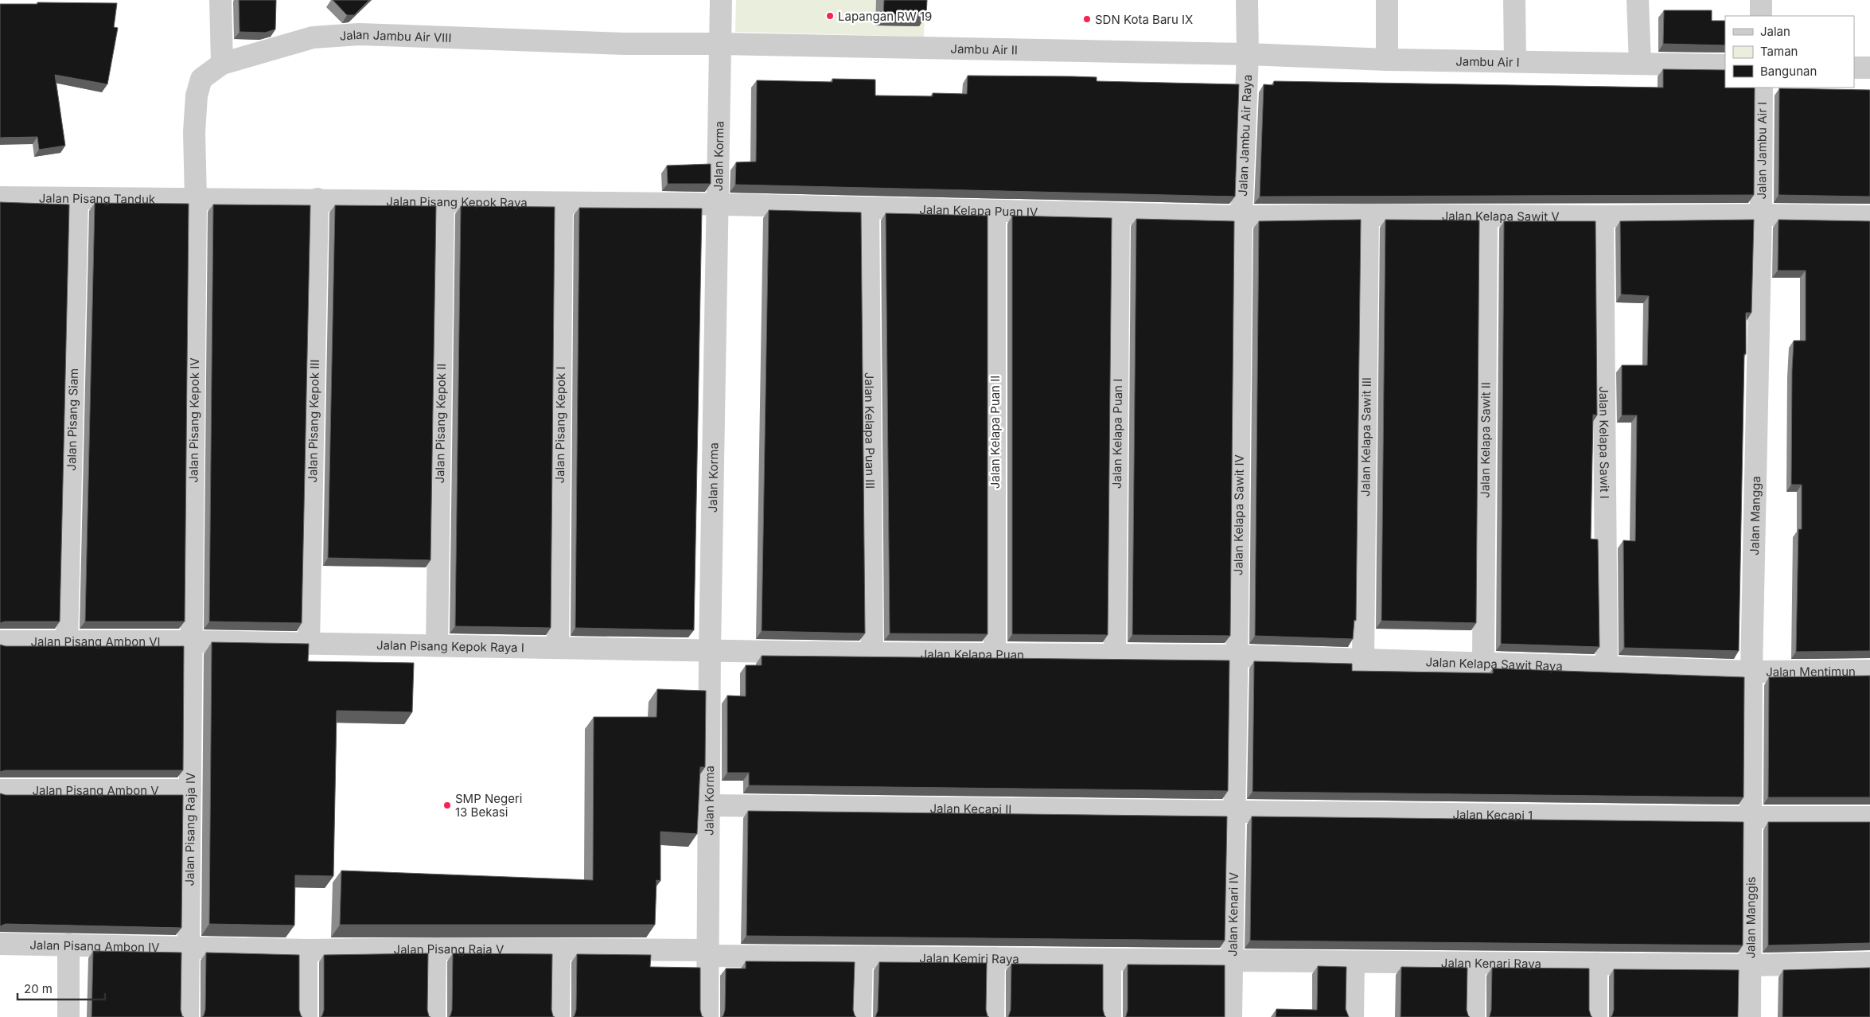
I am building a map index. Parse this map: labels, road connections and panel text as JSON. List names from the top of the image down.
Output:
{
  "streets": {
    "street": [
      "Jalan Jambu Air VIII",
      "Jambu Air II",
      "Jambu Air I",
      "Jalan Jambu Air Raya",
      "Jalan Jambu Air I",
      "Jalan Korma",
      "Jalan Pisang Tanduk",
      "Jalan Pisang Kepok Raya",
      "Jalan Kelapa Puan IV",
      "Jalan Kelapa Sawit V",
      "Jalan Pisang Siam",
      "Jalan Pisang Kepok IV",
      "Jalan Pisang Kepok III",
      "Jalan Pisang Kepok II",
      "Jalan Pisang Kepok I",
      "Jalan Kelapa Puan III",
      "Jalan Kelapa Puan II",
      "Jalan Kelapa Puan I",
      "Jalan Kelapa Sawit III",
      "Jalan Kelapa Sawit II",
      "Jalan Kelapa Sawit I",
      "Jalan Kelapa Sawit IV",
      "Jalan Mangga",
      "Jalan Pisang Ambon VI",
      "Jalan Pisang Kepok Raya I",
      "Jalan Kelapa Puan",
      "Jalan Kelapa Sawit Raya",
      "Jalan Mentimun",
      "Jalan Pisang Ambon V",
      "Jalan Kecapi II",
      "Jalan Kecapi 1",
      "Jalan Pisang Raja IV",
      "Jalan Kenari IV",
      "Jalan Manggis",
      "Jalan Pisang Ambon IV",
      "Jalan Pisang Raja V",
      "Jalan Kemiri Raya",
      "Jalan Kenari Raya"
    ]
  },
  "crossings": [
    ["Jalan Jambu Air VIII", "Jambu Air II"],
    ["Jalan Jambu Air VIII", "Jalan Korma"],
    ["Jalan Jambu Air VIII", "Jalan Pisang Tanduk"],
    ["Jalan Jambu Air VIII", "Jalan Pisang Kepok Raya"],
    ["Jalan Jambu Air VIII", "Jalan Pisang Kepok IV"],
    ["Jambu Air II", "Jambu Air I"],
    ["Jambu Air II", "Jalan Jambu Air Raya"],
    ["Jambu Air II", "Jalan Korma"],
    ["Jambu Air I", "Jalan Jambu Air Raya"],
    ["Jalan Jambu Air Raya", "Jalan Kelapa Puan IV"],
    ["Jalan Jambu Air Raya", "Jalan Kelapa Sawit V"],
    ["Jalan Jambu Air Raya", "Jalan Kelapa Sawit IV"],
    ["Jalan Jambu Air I", "Jalan Kelapa Sawit V"],
    ["Jalan Jambu Air I", "Jalan Mangga"],
    ["Jalan Korma", "Jalan Pisang Kepok Raya"],
    ["Jalan Korma", "Jalan Kelapa Puan IV"],
    ["Jalan Korma", "Jalan Pisang Kepok Raya I"],
    ["Jalan Korma", "Jalan Kelapa Puan"],
    ["Jalan Korma", "Jalan Kecapi II"],
    ["Jalan Korma", "Jalan Pisang Raja V"],
    ["Jalan Korma", "Jalan Kemiri Raya"],
    ["Jalan Pisang Tanduk", "Jalan Pisang Kepok Raya"],
    ["Jalan Pisang Tanduk", "Jalan Pisang Siam"],
    ["Jalan Pisang Tanduk", "Jalan Pisang Kepok IV"],
    ["Jalan Pisang Kepok Raya", "Jalan Kelapa Puan IV"],
    ["Jalan Pisang Kepok Raya", "Jalan Pisang Kepok IV"],
    ["Jalan Pisang Kepok Raya", "Jalan Pisang Kepok III"],
    ["Jalan Pisang Kepok Raya", "Jalan Pisang Kepok II"],
    ["Jalan Pisang Kepok Raya", "Jalan Pisang Kepok I"],
    ["Jalan Kelapa Puan IV", "Jalan Kelapa Sawit V"],
    ["Jalan Kelapa Puan IV", "Jalan Kelapa Puan III"],
    ["Jalan Kelapa Puan IV", "Jalan Kelapa Puan II"],
    ["Jalan Kelapa Puan IV", "Jalan Kelapa Puan I"],
    ["Jalan Kelapa Puan IV", "Jalan Kelapa Sawit IV"],
    ["Jalan Kelapa Sawit V", "Jalan Kelapa Sawit III"],
    ["Jalan Kelapa Sawit V", "Jalan Kelapa Sawit II"],
    ["Jalan Kelapa Sawit V", "Jalan Kelapa Sawit I"],
    ["Jalan Kelapa Sawit V", "Jalan Kelapa Sawit IV"],
    ["Jalan Kelapa Sawit V", "Jalan Mangga"],
    ["Jalan Pisang Siam", "Jalan Pisang Ambon VI"],
    ["Jalan Pisang Kepok IV", "Jalan Pisang Ambon VI"],
    ["Jalan Pisang Kepok IV", "Jalan Pisang Kepok Raya I"],
    ["Jalan Pisang Kepok IV", "Jalan Pisang Raja IV"],
    ["Jalan Pisang Kepok III", "Jalan Pisang Kepok Raya I"],
    ["Jalan Pisang Kepok II", "Jalan Pisang Kepok Raya I"],
    ["Jalan Pisang Kepok I", "Jalan Pisang Kepok Raya I"],
    ["Jalan Kelapa Puan III", "Jalan Kelapa Puan"],
    ["Jalan Kelapa Puan II", "Jalan Kelapa Puan"],
    ["Jalan Kelapa Puan I", "Jalan Kelapa Puan"],
    ["Jalan Kelapa Sawit III", "Jalan Kelapa Sawit Raya"],
    ["Jalan Kelapa Sawit II", "Jalan Kelapa Sawit Raya"],
    ["Jalan Kelapa Sawit I", "Jalan Kelapa Sawit Raya"],
    ["Jalan Kelapa Sawit IV", "Jalan Kelapa Puan"],
    ["Jalan Kelapa Sawit IV", "Jalan Kelapa Sawit Raya"],
    ["Jalan Kelapa Sawit IV", "Jalan Kecapi II"],
    ["Jalan Kelapa Sawit IV", "Jalan Kecapi 1"],
    ["Jalan Kelapa Sawit IV", "Jalan Kenari IV"],
    ["Jalan Mangga", "Jalan Kelapa Sawit Raya"],
    ["Jalan Mangga", "Jalan Mentimun"],
    ["Jalan Mangga", "Jalan Kecapi 1"],
    ["Jalan Mangga", "Jalan Manggis"],
    ["Jalan Pisang Ambon VI", "Jalan Pisang Kepok Raya I"],
    ["Jalan Pisang Ambon VI", "Jalan Pisang Raja IV"],
    ["Jalan Pisang Kepok Raya I", "Jalan Kelapa Puan"],
    ["Jalan Pisang Kepok Raya I", "Jalan Pisang Raja IV"],
    ["Jalan Kelapa Puan", "Jalan Kelapa Sawit Raya"],
    ["Jalan Kelapa Sawit Raya", "Jalan Mentimun"],
    ["Jalan Pisang Ambon V", "Jalan Pisang Raja IV"],
    ["Jalan Kecapi II", "Jalan Kecapi 1"],
    ["Jalan Kecapi II", "Jalan Kenari IV"],
    ["Jalan Kecapi 1", "Jalan Kenari IV"],
    ["Jalan Kecapi 1", "Jalan Manggis"],
    ["Jalan Pisang Raja IV", "Jalan Pisang Ambon IV"],
    ["Jalan Pisang Raja IV", "Jalan Pisang Raja V"],
    ["Jalan Kenari IV", "Jalan Kemiri Raya"],
    ["Jalan Kenari IV", "Jalan Kenari Raya"],
    ["Jalan Manggis", "Jalan Kenari Raya"],
    ["Jalan Pisang Ambon IV", "Jalan Pisang Raja V"],
    ["Jalan Pisang Raja V", "Jalan Kemiri Raya"],
    ["Jalan Kemiri Raya", "Jalan Kenari Raya"]
  ],
  "places": ["Lapangan RW 19", "SDN Kota Baru IX", "SMP Negeri 13 Bekasi"],
  "legend": ["Jalan", "Taman", "Bangunan"],
  "scale_bar": "20 m"
}
